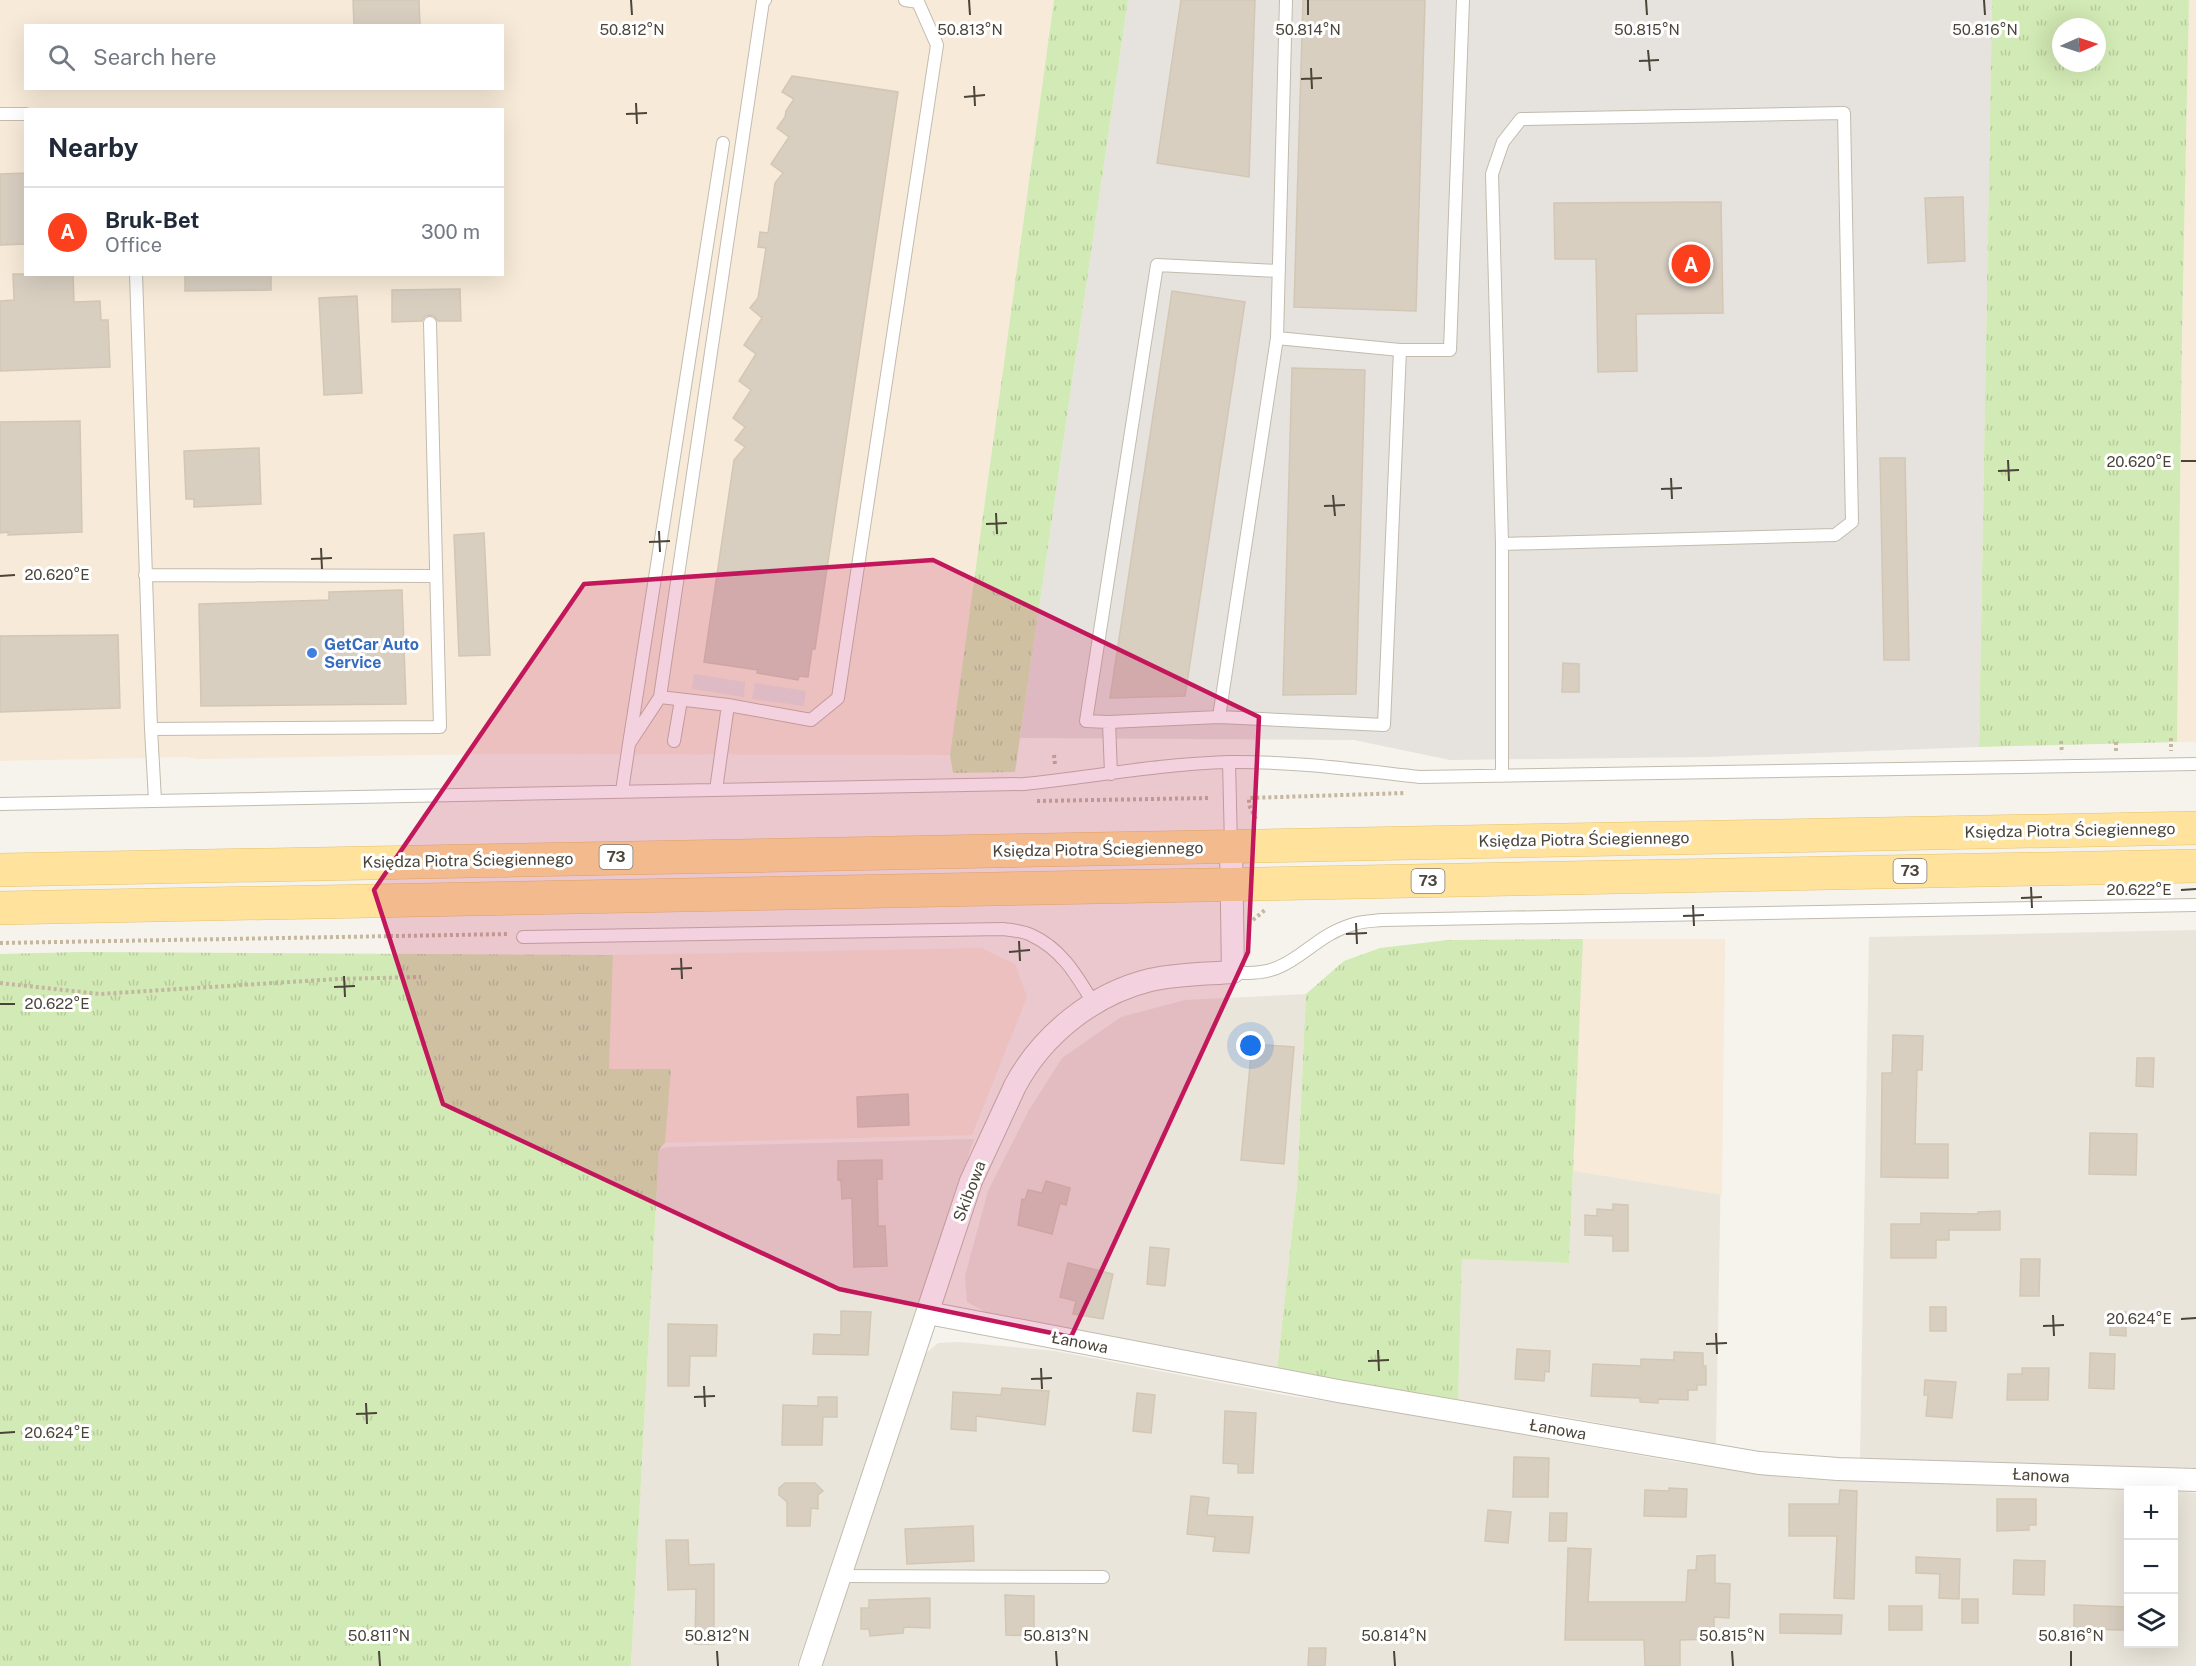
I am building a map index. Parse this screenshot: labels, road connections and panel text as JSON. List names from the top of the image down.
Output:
{
  "streets": {
    "main road": ["Księdza Piotra Ściegiennego", "73"],
    "street": ["Skibowa", "Łanowa"]
  },
  "crossings": [
    ["Skibowa", "Łanowa"]
  ],
  "places": ["GetCar Auto Service"],
  "north": "right",
  "page": {
    "search": "Search here",
    "heading": "Nearby",
    "list": [
      {
        "mark": "A",
        "name": "Bruk-Bet",
        "note": "Office",
        "value": "300 m"
      }
    ],
    "pins": "A",
    "map_buttons": ["+", "−"]
  },
  "coordinates": [
    "50.812°N",
    "50.813°N",
    "50.814°N",
    "50.815°N",
    "50.816°N",
    "20.620°E",
    "20.622°E",
    "20.624°E",
    "50.811°N"
  ]
}
